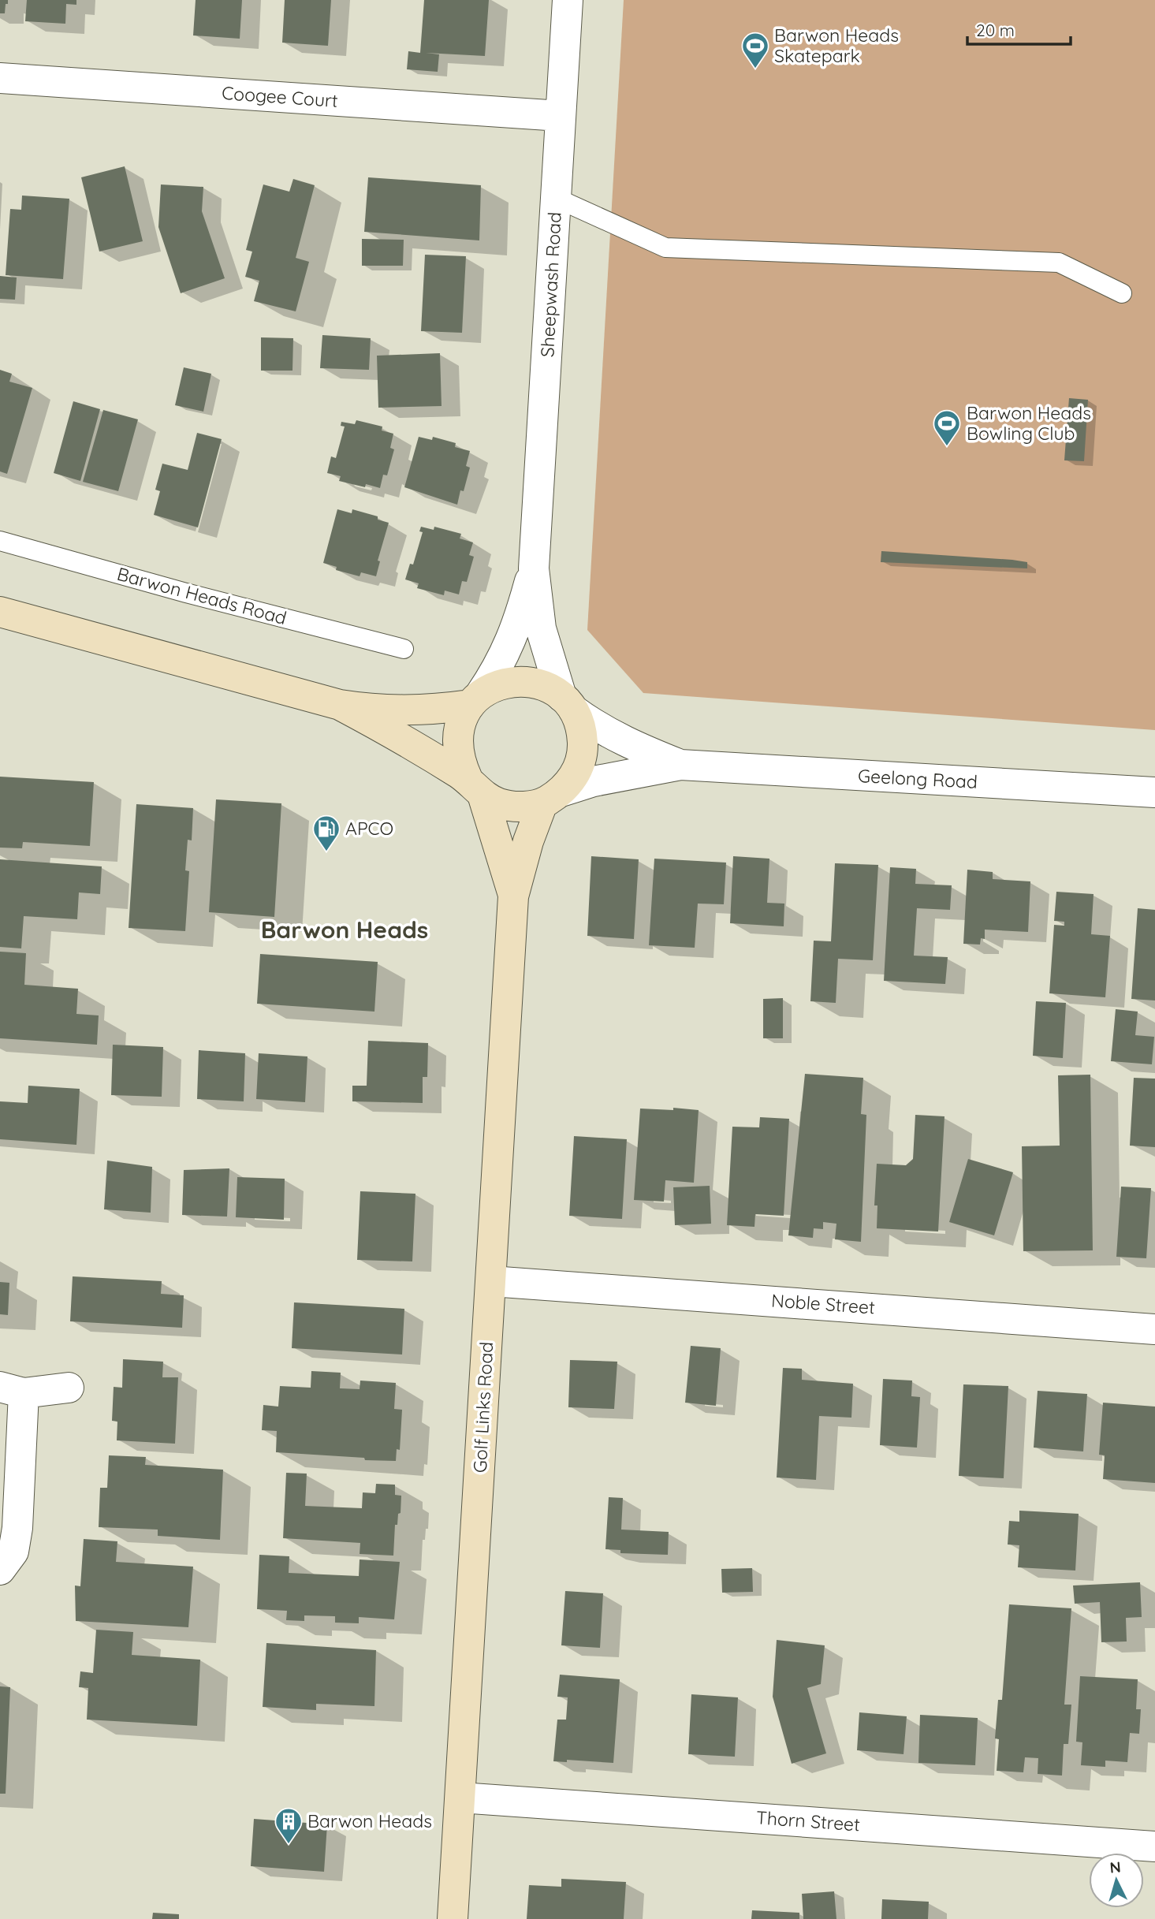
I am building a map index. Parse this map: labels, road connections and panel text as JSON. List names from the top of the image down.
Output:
{
  "streets": {
    "main road": ["Golf Links Road"],
    "street": [
      "Coogee Court",
      "Sheepwash Road",
      "Geelong Road",
      "Noble Street",
      "Thorn Street"
    ],
    "lane": ["Barwon Heads Road"]
  },
  "crossings": [
    ["Coogee Court", "Sheepwash Road"],
    ["Sheepwash Road", "Geelong Road"],
    ["Sheepwash Road", "Golf Links Road"],
    ["Geelong Road", "Golf Links Road"],
    ["Noble Street", "Golf Links Road"],
    ["Golf Links Road", "Thorn Street"]
  ],
  "districts": ["Barwon Heads"],
  "places": {
    "sports": ["Barwon Heads Skatepark", "Barwon Heads Bowling Club"],
    "fuel station": ["APCO"],
    "building": ["Barwon Heads"]
  },
  "scale_bar": "20 m",
  "north": "top"
}
